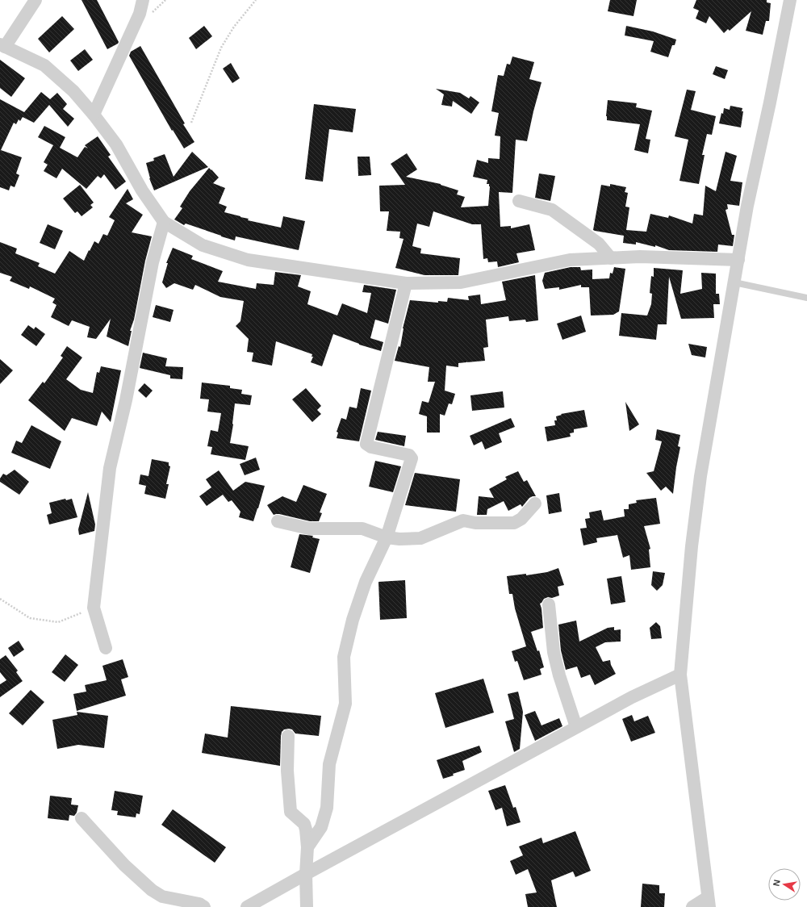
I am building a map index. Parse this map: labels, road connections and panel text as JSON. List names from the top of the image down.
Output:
{
  "north": "left"
}
